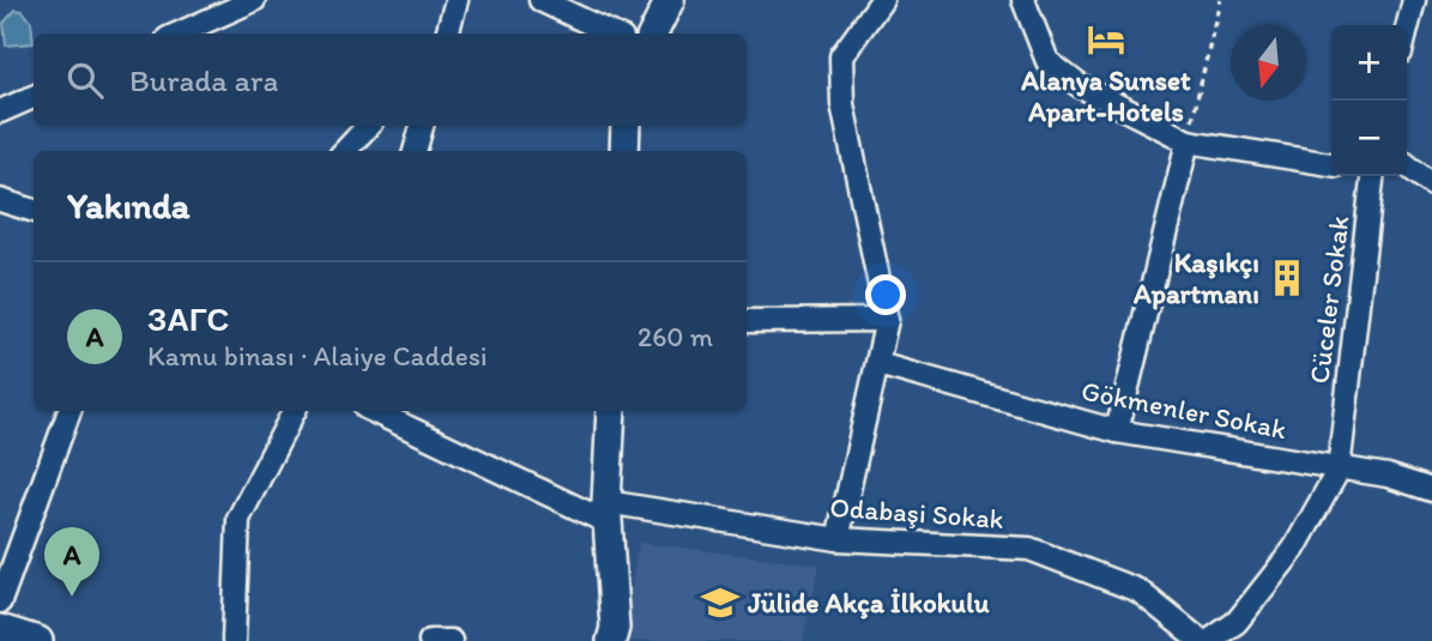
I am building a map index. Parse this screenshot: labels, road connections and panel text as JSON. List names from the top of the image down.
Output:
{
  "streets": {
    "street": ["Cüceler Sokak", "Gökmenler Sokak", "Odabaşi Sokak"]
  },
  "crossings": [
    ["Cüceler Sokak", "Gökmenler Sokak"]
  ],
  "places": {
    "hotel": ["Alanya Sunset Apart-Hotels"],
    "building": ["Kaşıkçı Apartmanı"],
    "school or university": ["Jülide Akça İlkokulu"]
  },
  "north": "bottom",
  "page": {
    "map_buttons": ["+", "−"],
    "search": "Burada ara",
    "heading": "Yakında",
    "list": [
      {
        "mark": "A",
        "name": "ЗАГС",
        "note": "Kamu binası · Alaiye Caddesi",
        "value": "260 m"
      }
    ],
    "pins": "A"
  }
}
